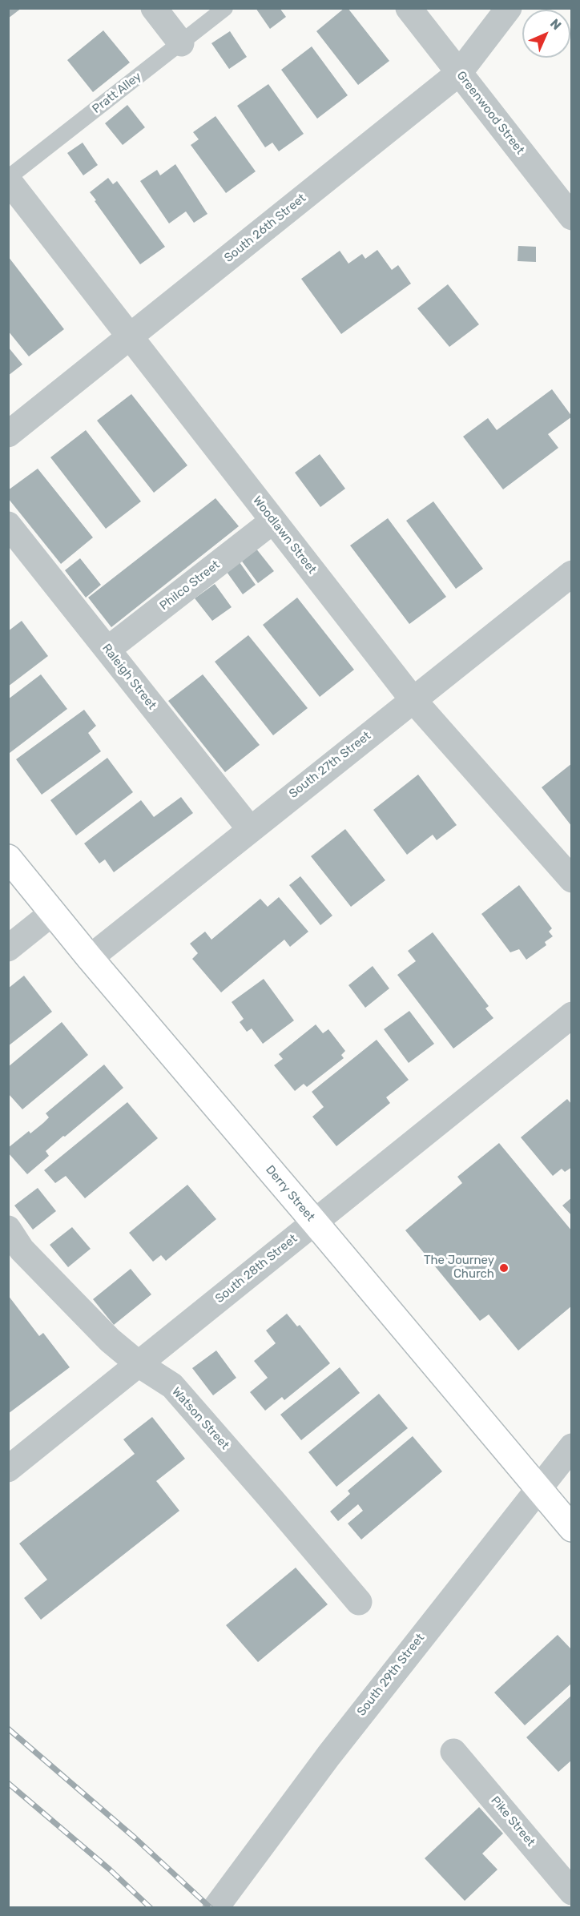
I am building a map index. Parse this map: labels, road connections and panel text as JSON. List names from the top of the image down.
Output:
{
  "streets": {
    "main road": ["Derry Street"],
    "street": [
      "Greenwood Street",
      "South 26th Street",
      "Woodlawn Street",
      "Philco Street",
      "Raleigh Street",
      "South 27th Street",
      "South 28th Street",
      "Watson Street",
      "South 29th Street",
      "Pike Street"
    ],
    "lane": ["Pratt Alley"]
  },
  "crossings": [
    ["Pratt Alley", "Woodlawn Street"],
    ["Greenwood Street", "South 26th Street"],
    ["South 26th Street", "Woodlawn Street"],
    ["Woodlawn Street", "Philco Street"],
    ["Woodlawn Street", "South 27th Street"],
    ["Philco Street", "Raleigh Street"],
    ["Raleigh Street", "South 27th Street"],
    ["South 27th Street", "Derry Street"],
    ["Derry Street", "South 28th Street"],
    ["Derry Street", "South 29th Street"],
    ["South 28th Street", "Watson Street"]
  ],
  "places": ["The Journey Church"],
  "north": "top right"
}
